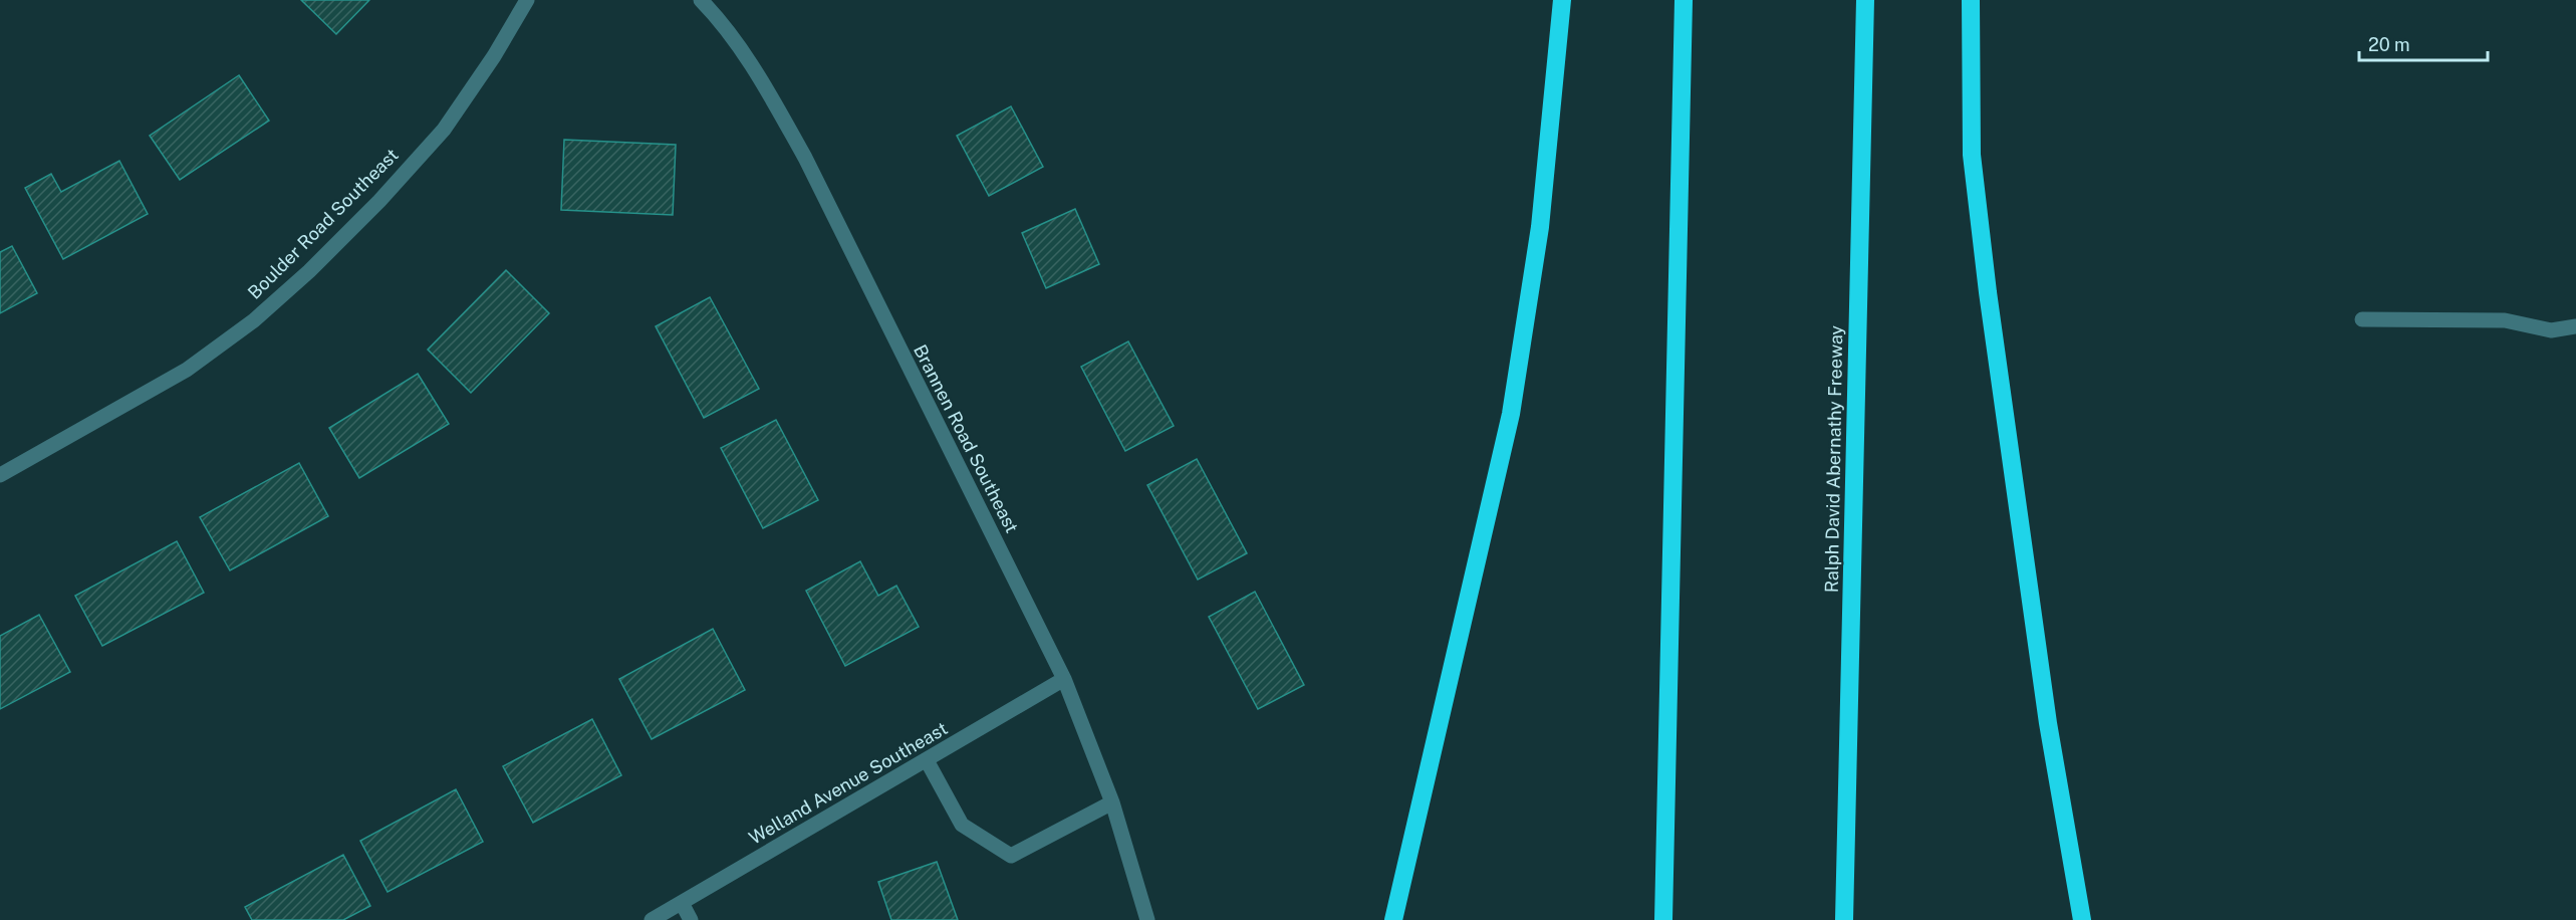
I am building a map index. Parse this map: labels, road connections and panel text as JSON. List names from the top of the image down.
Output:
{
  "streets": {
    "highway": ["Ralph David Abernathy Freeway"],
    "street": ["Boulder Road Southeast", "Brannen Road Southeast", "Welland Avenue Southeast"]
  },
  "crossings": [
    ["Brannen Road Southeast", "Welland Avenue Southeast"]
  ],
  "scale_bar": "20 m"
}
